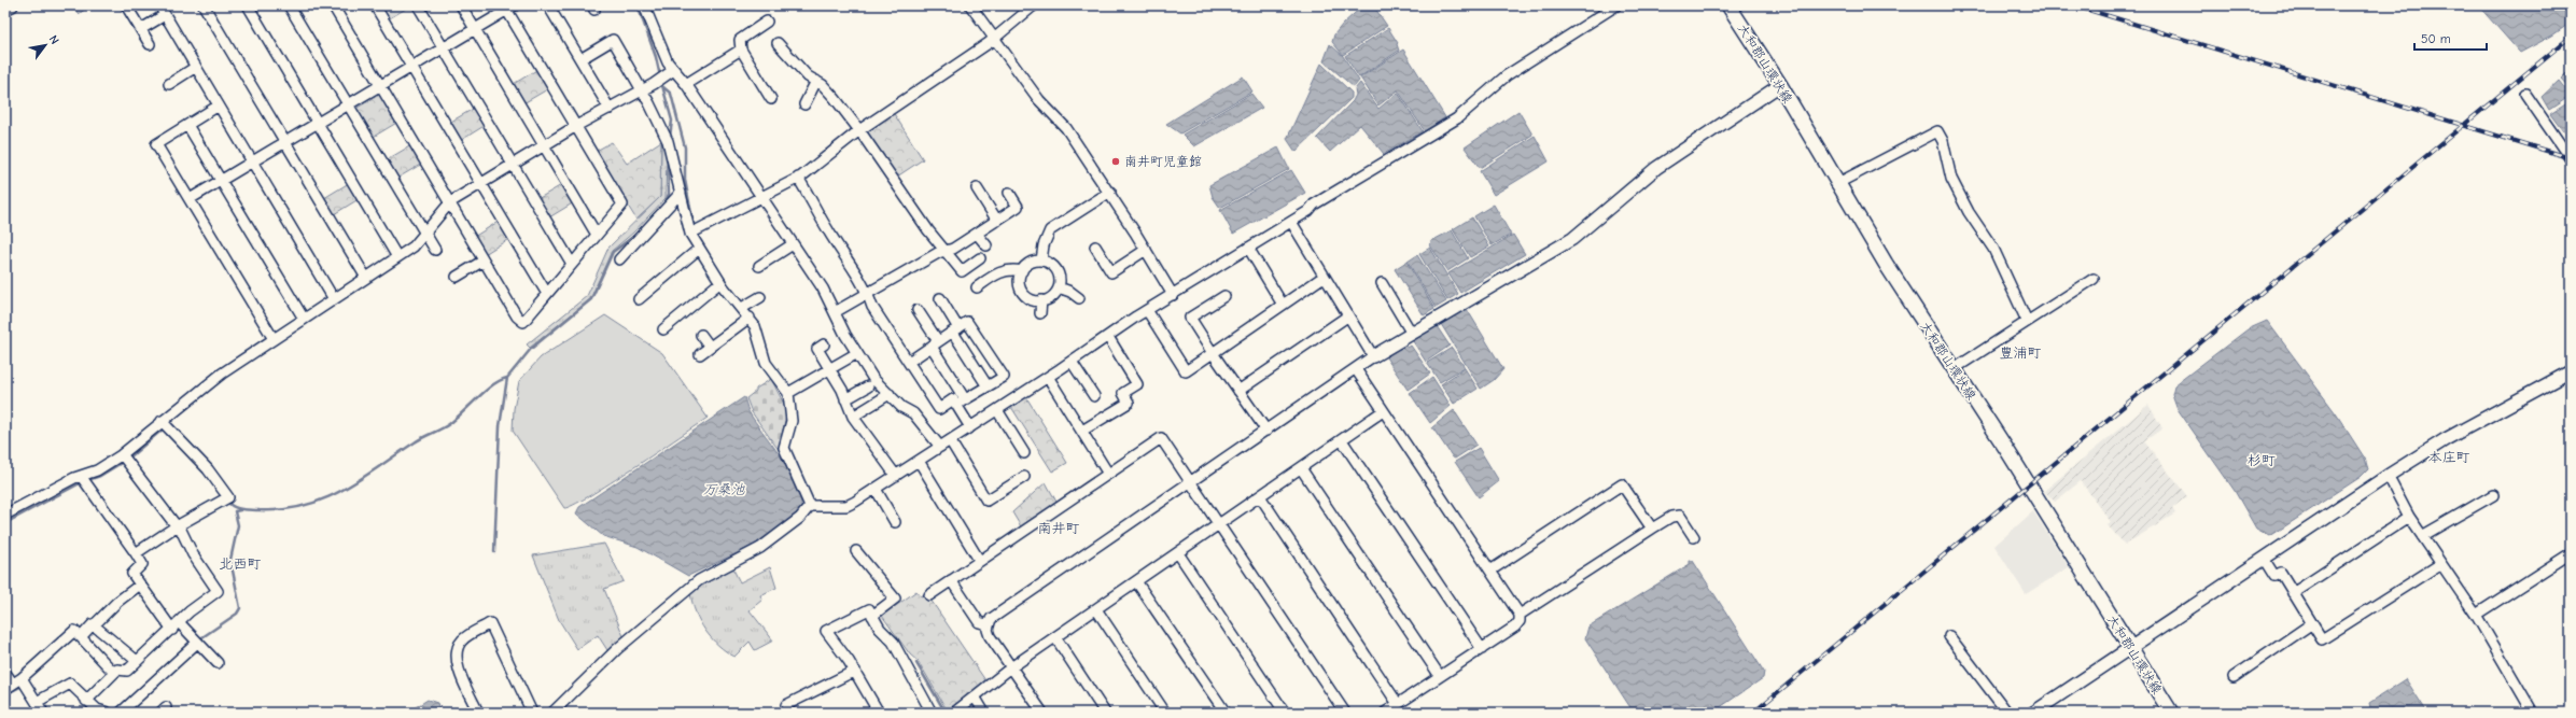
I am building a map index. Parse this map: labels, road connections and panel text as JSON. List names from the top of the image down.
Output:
{
  "streets": {
    "main road": ["大和郡山環状線"]
  },
  "districts": [
    "豊浦町",
    "本庄町",
    "杉町",
    "南井町",
    "北西町"
  ],
  "water": ["万桑池"],
  "places": ["南井町児童館"],
  "scale_bar": "50 m",
  "north": "top right"
}
